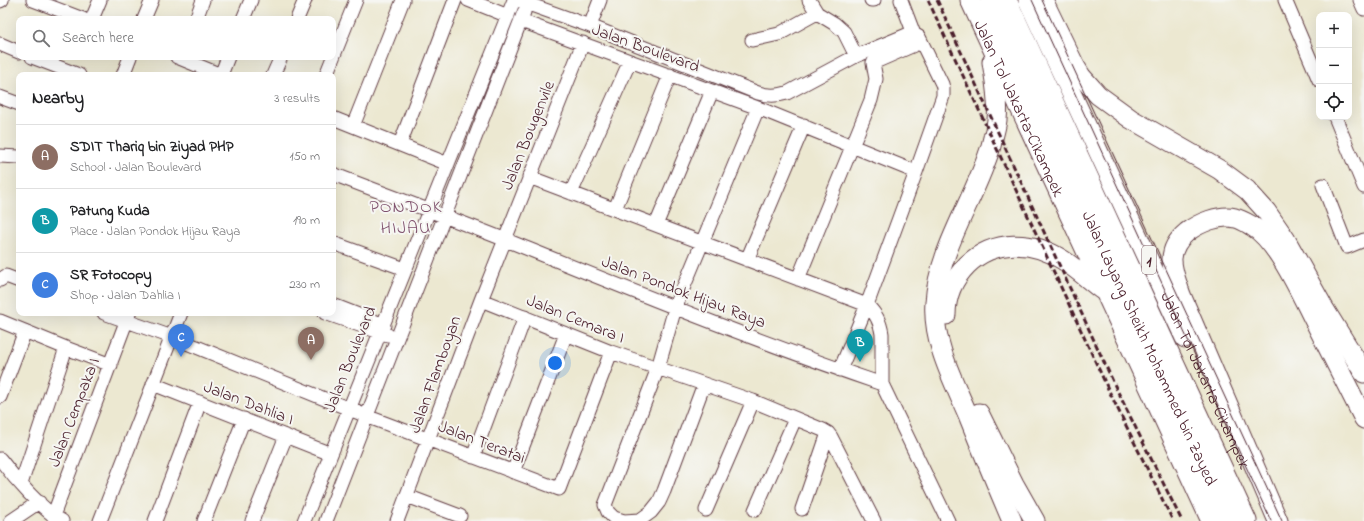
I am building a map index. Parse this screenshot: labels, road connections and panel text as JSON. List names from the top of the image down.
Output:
{
  "streets": {
    "highway": ["Jalan Tol Jakarta–Cikampek", "1", "Jalan Layang Sheikh Mohammed bin Zayed"],
    "street": [
      "Jalan Boulevard",
      "Jalan Bougenvile",
      "Jalan Pondok Hijau Raya",
      "Jalan Cemara I",
      "Jalan Flamboyan",
      "Jalan Dahlia I",
      "Jalan Cempaka I",
      "Jalan Teratai"
    ]
  },
  "crossings": [
    ["Jalan Boulevard", "Jalan Bougenvile"],
    ["Jalan Boulevard", "Jalan Pondok Hijau Raya"],
    ["Jalan Boulevard", "Jalan Dahlia I"],
    ["Jalan Boulevard", "Jalan Teratai"],
    ["Jalan Bougenvile", "Jalan Pondok Hijau Raya"],
    ["Jalan Bougenvile", "Jalan Flamboyan"],
    ["Jalan Pondok Hijau Raya", "Jalan Flamboyan"],
    ["Jalan Cemara I", "Jalan Flamboyan"],
    ["Jalan Cemara I", "Jalan Teratai"],
    ["Jalan Flamboyan", "Jalan Teratai"],
    ["Jalan Cempaka I", "Jalan Teratai"]
  ],
  "districts": ["PONDOK HIJAU"],
  "page": {
    "map_buttons": ["+", "−"],
    "search": "Search here",
    "heading": ["Nearby", "3 results"],
    "list": [
      {
        "mark": "A",
        "name": "SDIT Thariq bin Ziyad PHP",
        "note": "School · Jalan Boulevard",
        "value": "150 m"
      },
      {
        "mark": "B",
        "name": "Patung Kuda",
        "note": "Place · Jalan Pondok Hijau Raya",
        "value": "190 m"
      },
      {
        "mark": "C",
        "name": "SR Fotocopy",
        "note": "Shop · Jalan Dahlia I",
        "value": "230 m"
      }
    ],
    "pins": ["C", "A", "B"]
  }
}
